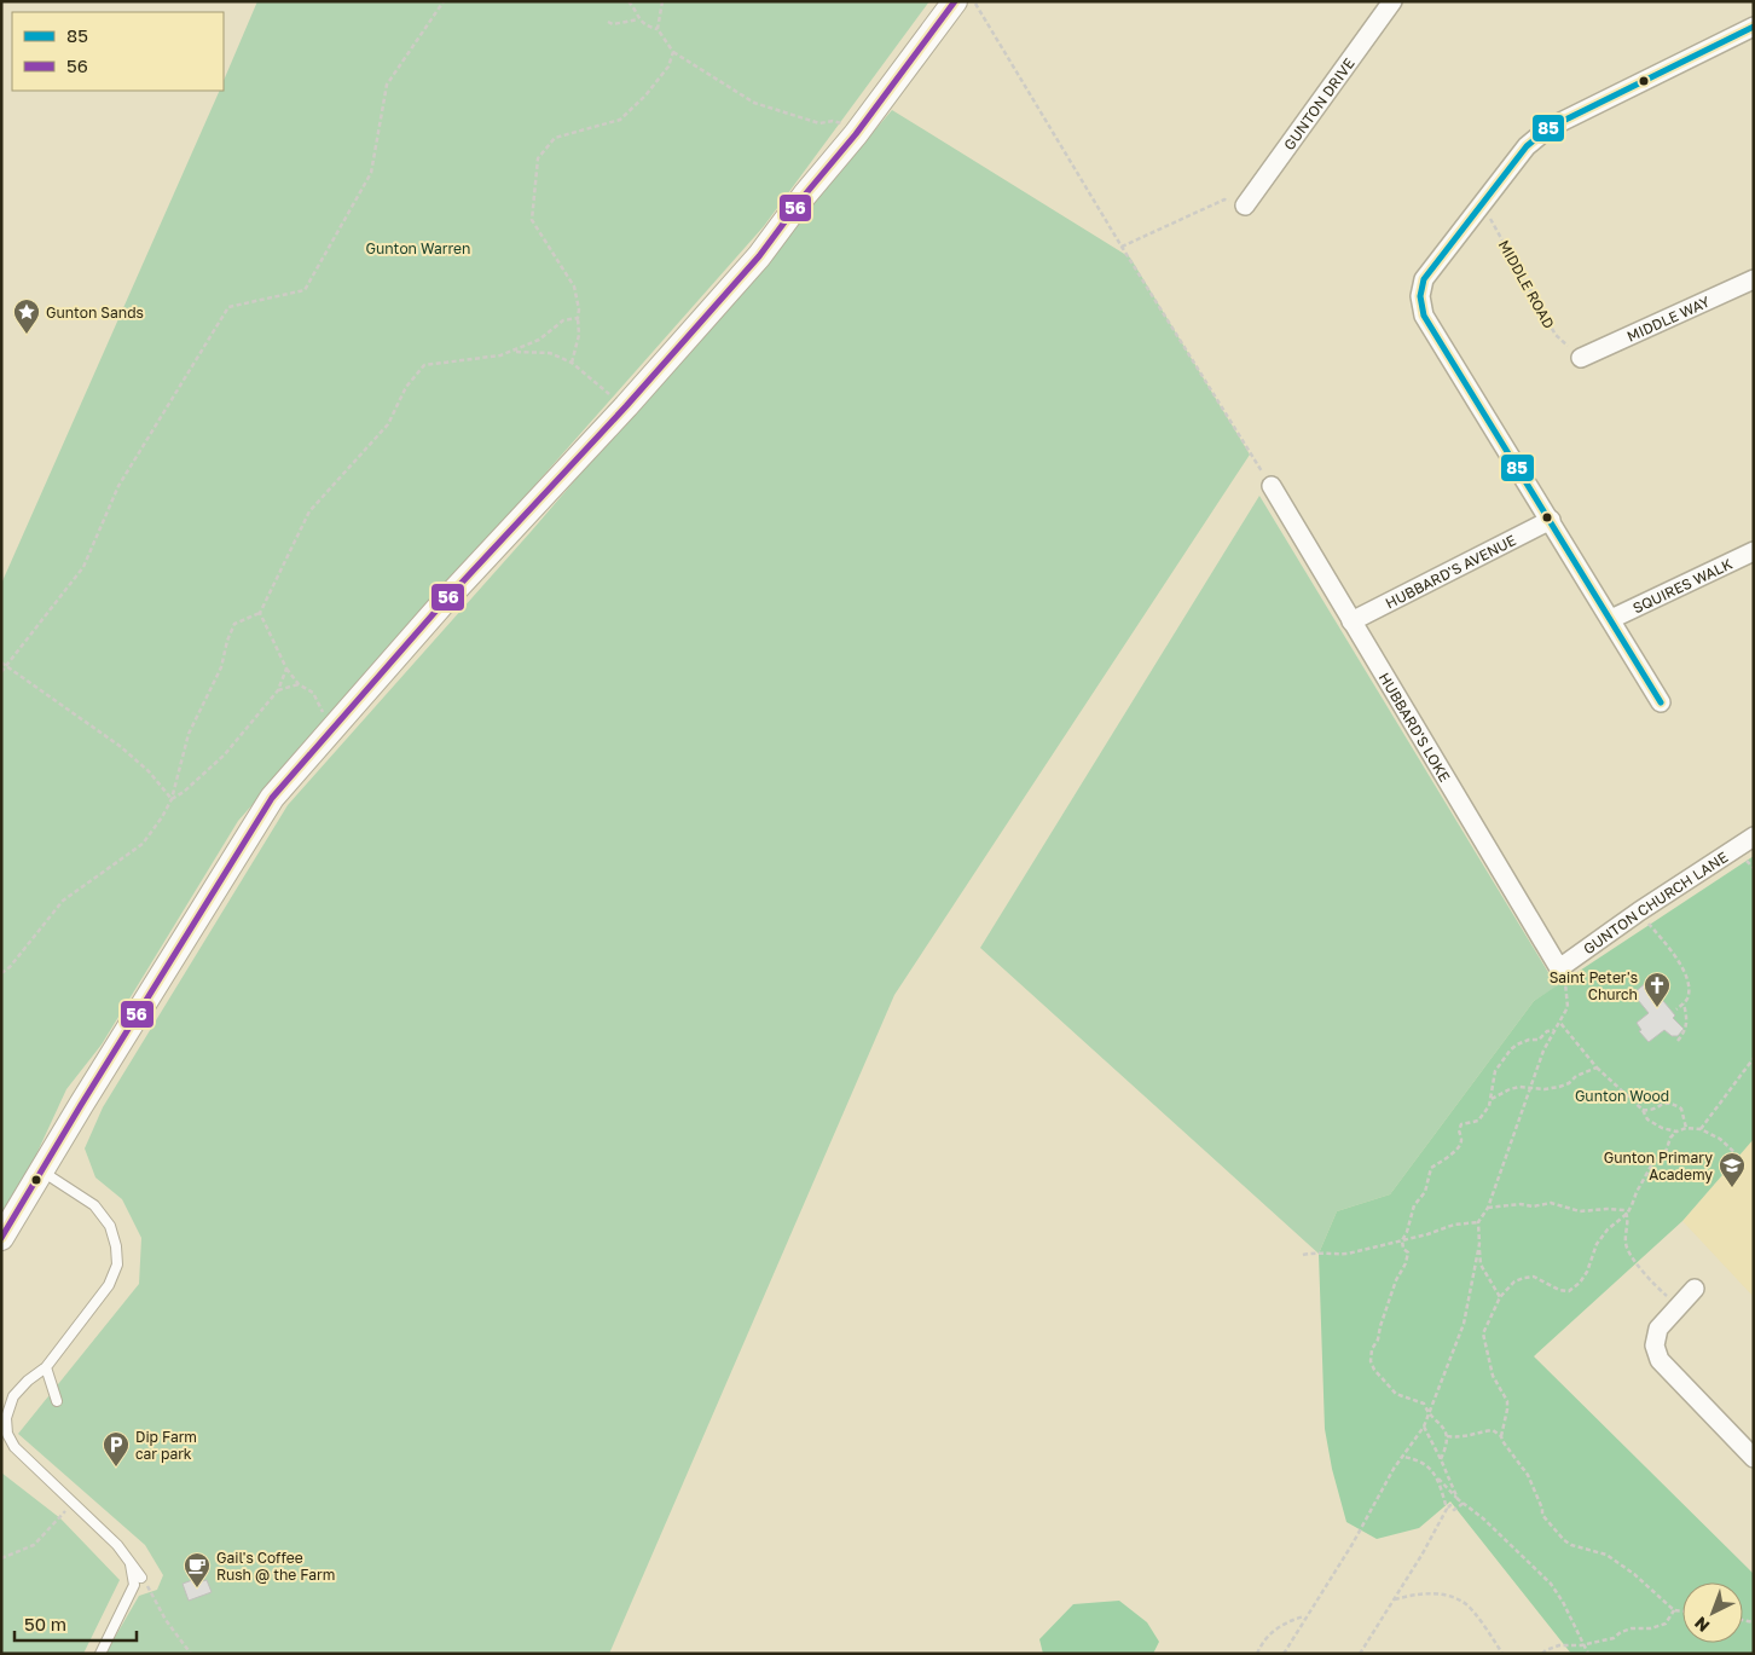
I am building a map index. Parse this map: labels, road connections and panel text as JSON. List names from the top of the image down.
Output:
{
  "streets": {
    "street": [
      "GUNTON DRIVE",
      "MIDDLE WAY",
      "HUBBARD'S AVENUE",
      "SQUIRES WALK",
      "HUBBARD'S LOKE",
      "GUNTON CHURCH LANE"
    ],
    "path": ["MIDDLE ROAD"]
  },
  "crossings": [
    ["MIDDLE ROAD", "MIDDLE WAY"],
    ["HUBBARD'S AVENUE", "HUBBARD'S LOKE"],
    ["HUBBARD'S LOKE", "GUNTON CHURCH LANE"]
  ],
  "parks": ["Gunton Warren", "Gunton Wood"],
  "places": {
    "place": ["Gunton Sands"],
    "church": ["Saint Peter's Church"],
    "school or university": ["Gunton Primary Academy"],
    "parking": ["Dip Farm car park"],
    "cafe": ["Gail's Coffee Rush @ the Farm"]
  },
  "lines": ["transit line 56", "transit line 85"],
  "legend": ["85", "56"],
  "scale_bar": "50 m",
  "north": "bottom left"
}
